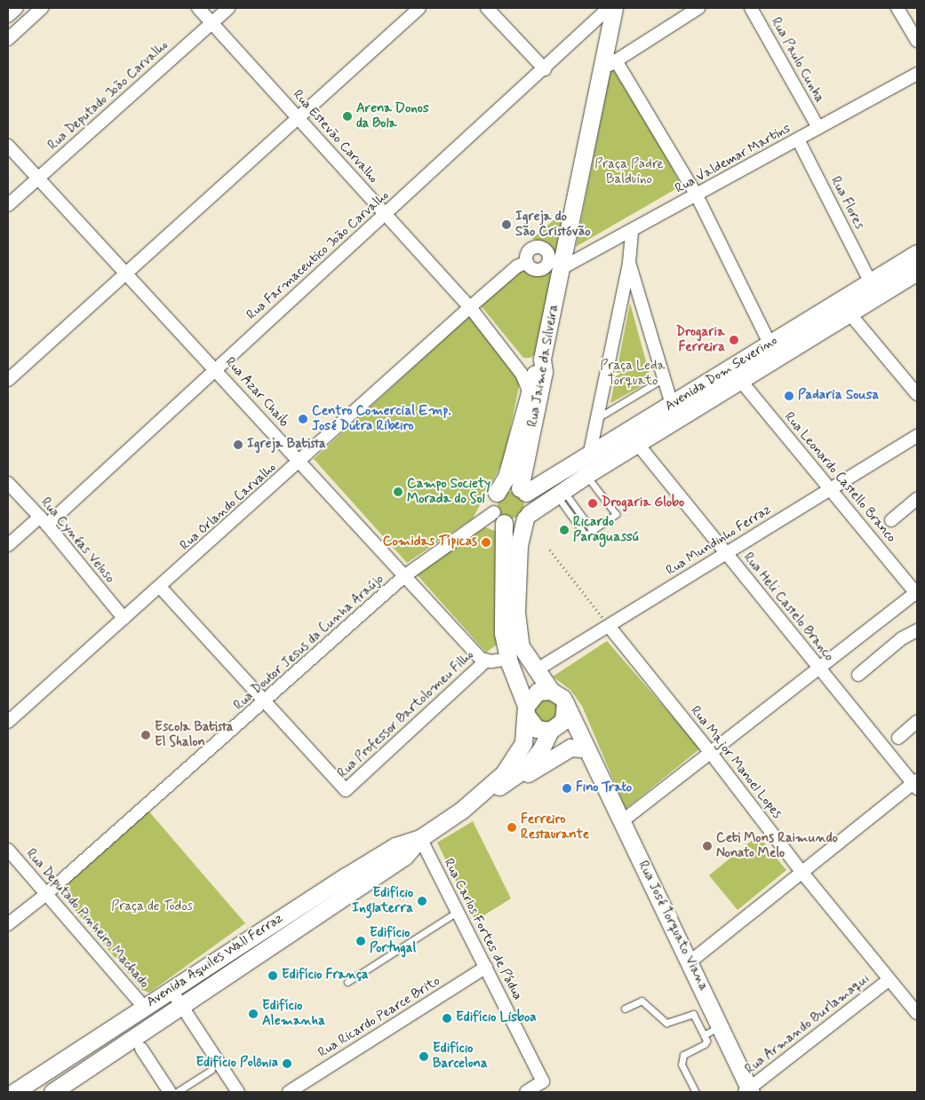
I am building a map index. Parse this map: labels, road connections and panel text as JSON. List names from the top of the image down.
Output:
{
  "streets": {
    "main road": [
      "Rua Jaime da Silveira",
      "Avenida Dom Severino",
      "Rua José Torquato Viana",
      "Avenida Aquiles Wall Ferraz"
    ],
    "street": [
      "Rua Paulo Cunha",
      "Rua Deputado João Carvalho",
      "Rua Estevão Carvalho",
      "Rua Valdemar Martins",
      "Rua Flores",
      "Rua Farmaceutico João Carvalho",
      "Rua Azar Chaib",
      "Rua Leonardo Castello Branco",
      "Rua Orlando Carvalho",
      "Rua Cynéas Veloso",
      "Rua Mundinho Ferraz",
      "Rua Heli Castelo Branco",
      "Rua Doutor Jesus da Cunha Araújo",
      "Rua Professor Bartolomeu Filho",
      "Rua Major Manoel Lopes",
      "Rua Deputado Pinheiro Machado",
      "Rua Carlos Fortes de Pádua",
      "Rua Ricardo Pearce Brito",
      "Rua Armando Burlamaqui"
    ]
  },
  "crossings": [
    ["Rua Paulo Cunha", "Rua Valdemar Martins"],
    ["Rua Deputado João Carvalho", "Rua Estevão Carvalho"],
    ["Rua Deputado João Carvalho", "Rua Azar Chaib"],
    ["Rua Estevão Carvalho", "Rua Farmaceutico João Carvalho"],
    ["Rua Estevão Carvalho", "Rua Orlando Carvalho"],
    ["Rua Valdemar Martins", "Rua Flores"],
    ["Rua Valdemar Martins", "Rua Jaime da Silveira"],
    ["Rua Flores", "Avenida Dom Severino"],
    ["Rua Farmaceutico João Carvalho", "Rua Azar Chaib"],
    ["Rua Farmaceutico João Carvalho", "Rua Cynéas Veloso"],
    ["Rua Jaime da Silveira", "Avenida Dom Severino"],
    ["Rua Jaime da Silveira", "Rua Doutor Jesus da Cunha Araújo"],
    ["Avenida Dom Severino", "Rua Leonardo Castello Branco"],
    ["Avenida Dom Severino", "Rua Heli Castelo Branco"],
    ["Avenida Dom Severino", "Rua Doutor Jesus da Cunha Araújo"],
    ["Rua Azar Chaib", "Rua Orlando Carvalho"],
    ["Rua Azar Chaib", "Rua Doutor Jesus da Cunha Araújo"],
    ["Rua Azar Chaib", "Rua Professor Bartolomeu Filho"],
    ["Rua Leonardo Castello Branco", "Rua Mundinho Ferraz"],
    ["Rua Orlando Carvalho", "Rua Cynéas Veloso"],
    ["Rua Mundinho Ferraz", "Rua Heli Castelo Branco"],
    ["Rua Mundinho Ferraz", "Rua Major Manoel Lopes"],
    ["Rua Doutor Jesus da Cunha Araújo", "Rua Professor Bartolomeu Filho"],
    ["Rua Doutor Jesus da Cunha Araújo", "Rua Deputado Pinheiro Machado"],
    ["Rua Major Manoel Lopes", "Rua Armando Burlamaqui"],
    ["Rua Deputado Pinheiro Machado", "Avenida Aquiles Wall Ferraz"],
    ["Rua José Torquato Viana", "Avenida Aquiles Wall Ferraz"],
    ["Rua José Torquato Viana", "Rua Armando Burlamaqui"],
    ["Rua Carlos Fortes de Pádua", "Avenida Aquiles Wall Ferraz"],
    ["Rua Carlos Fortes de Pádua", "Rua Ricardo Pearce Brito"]
  ],
  "parks": ["Praça Padre Balduino", "Praça Leda Torquato", "Praça de Todos"],
  "places": [
    "Arena Donos da Bola",
    "Igreja do São Cristóvão",
    "Drogaria Ferreira",
    "Padaria Sousa",
    "Centro Comercial Emp. José Dutra Ribeiro",
    "Igreja Batista",
    "Campo Society Morada do Sol",
    "Drogaria Globo",
    "Ricardo Paraguassú",
    "Comidas Típicas",
    "Escola Batista El Shalon",
    "Fino Trato",
    "Ferreiro Restaurante",
    "Ceti Mons Raimundo Nonato Melo",
    "Edifício Inglaterra",
    "Edifício Portugal",
    "Edifício França",
    "Edifício Alemanha",
    "Edifício Lisboa",
    "Edifício Barcelona",
    "Edifício Polônia"
  ]
}
